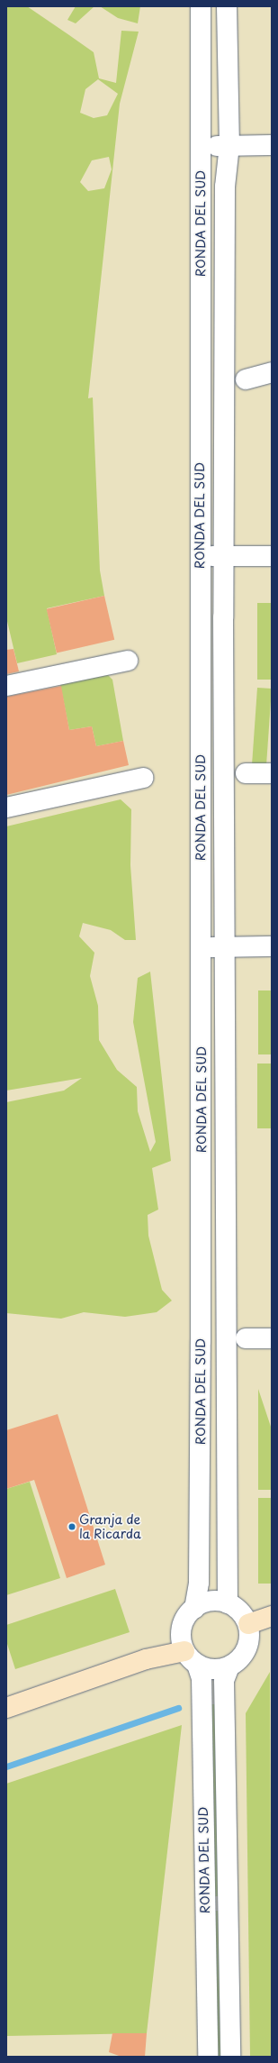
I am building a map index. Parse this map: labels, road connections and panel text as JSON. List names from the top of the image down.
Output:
{
  "streets": {
    "street": ["RONDA DEL SUD"]
  },
  "places": ["Granja de la Ricarda"]
}
